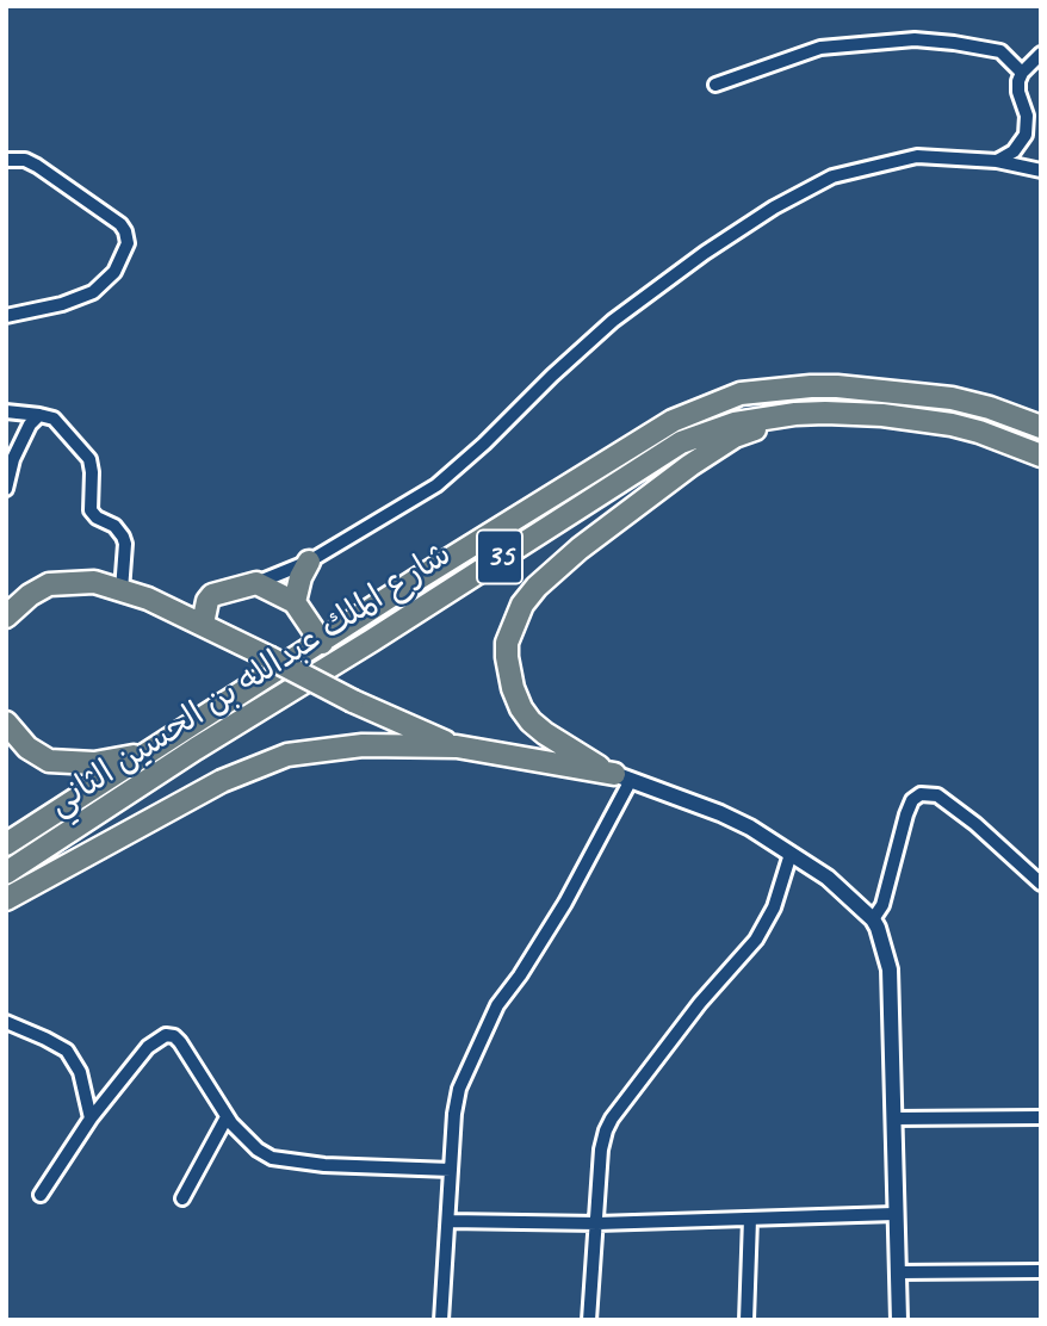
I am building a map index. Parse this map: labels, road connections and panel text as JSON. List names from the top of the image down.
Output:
{
  "streets": {
    "highway": ["35", "شارع الملك عبدالله بن الحسين الثاني"]
  }
}
